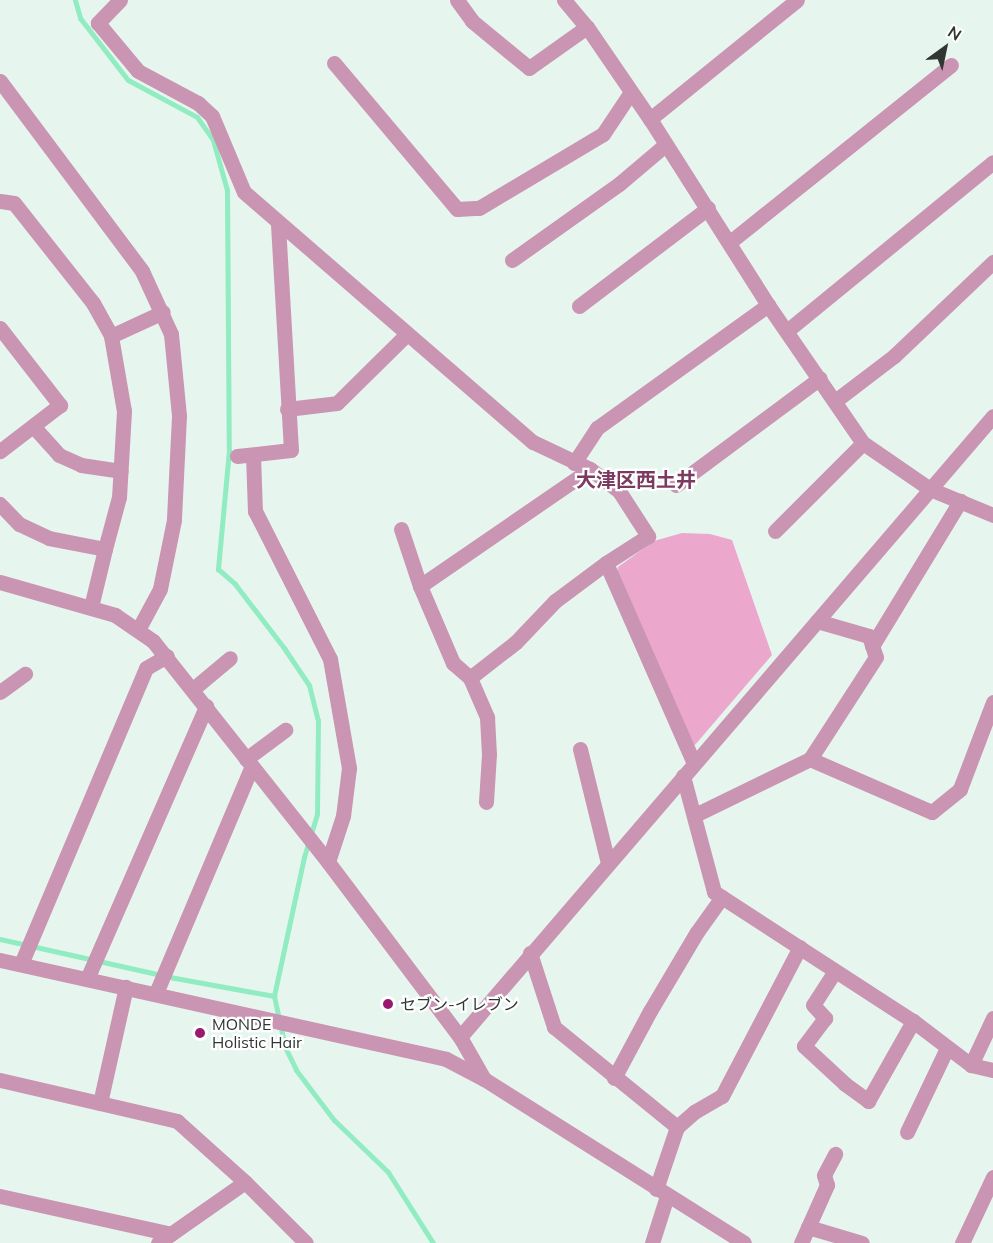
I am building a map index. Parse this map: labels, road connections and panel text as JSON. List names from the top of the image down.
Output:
{
  "districts": ["大津区西土井"],
  "places": ["セブン-イレブン", "MONDE Holistic Hair"],
  "north": "top right"
}
